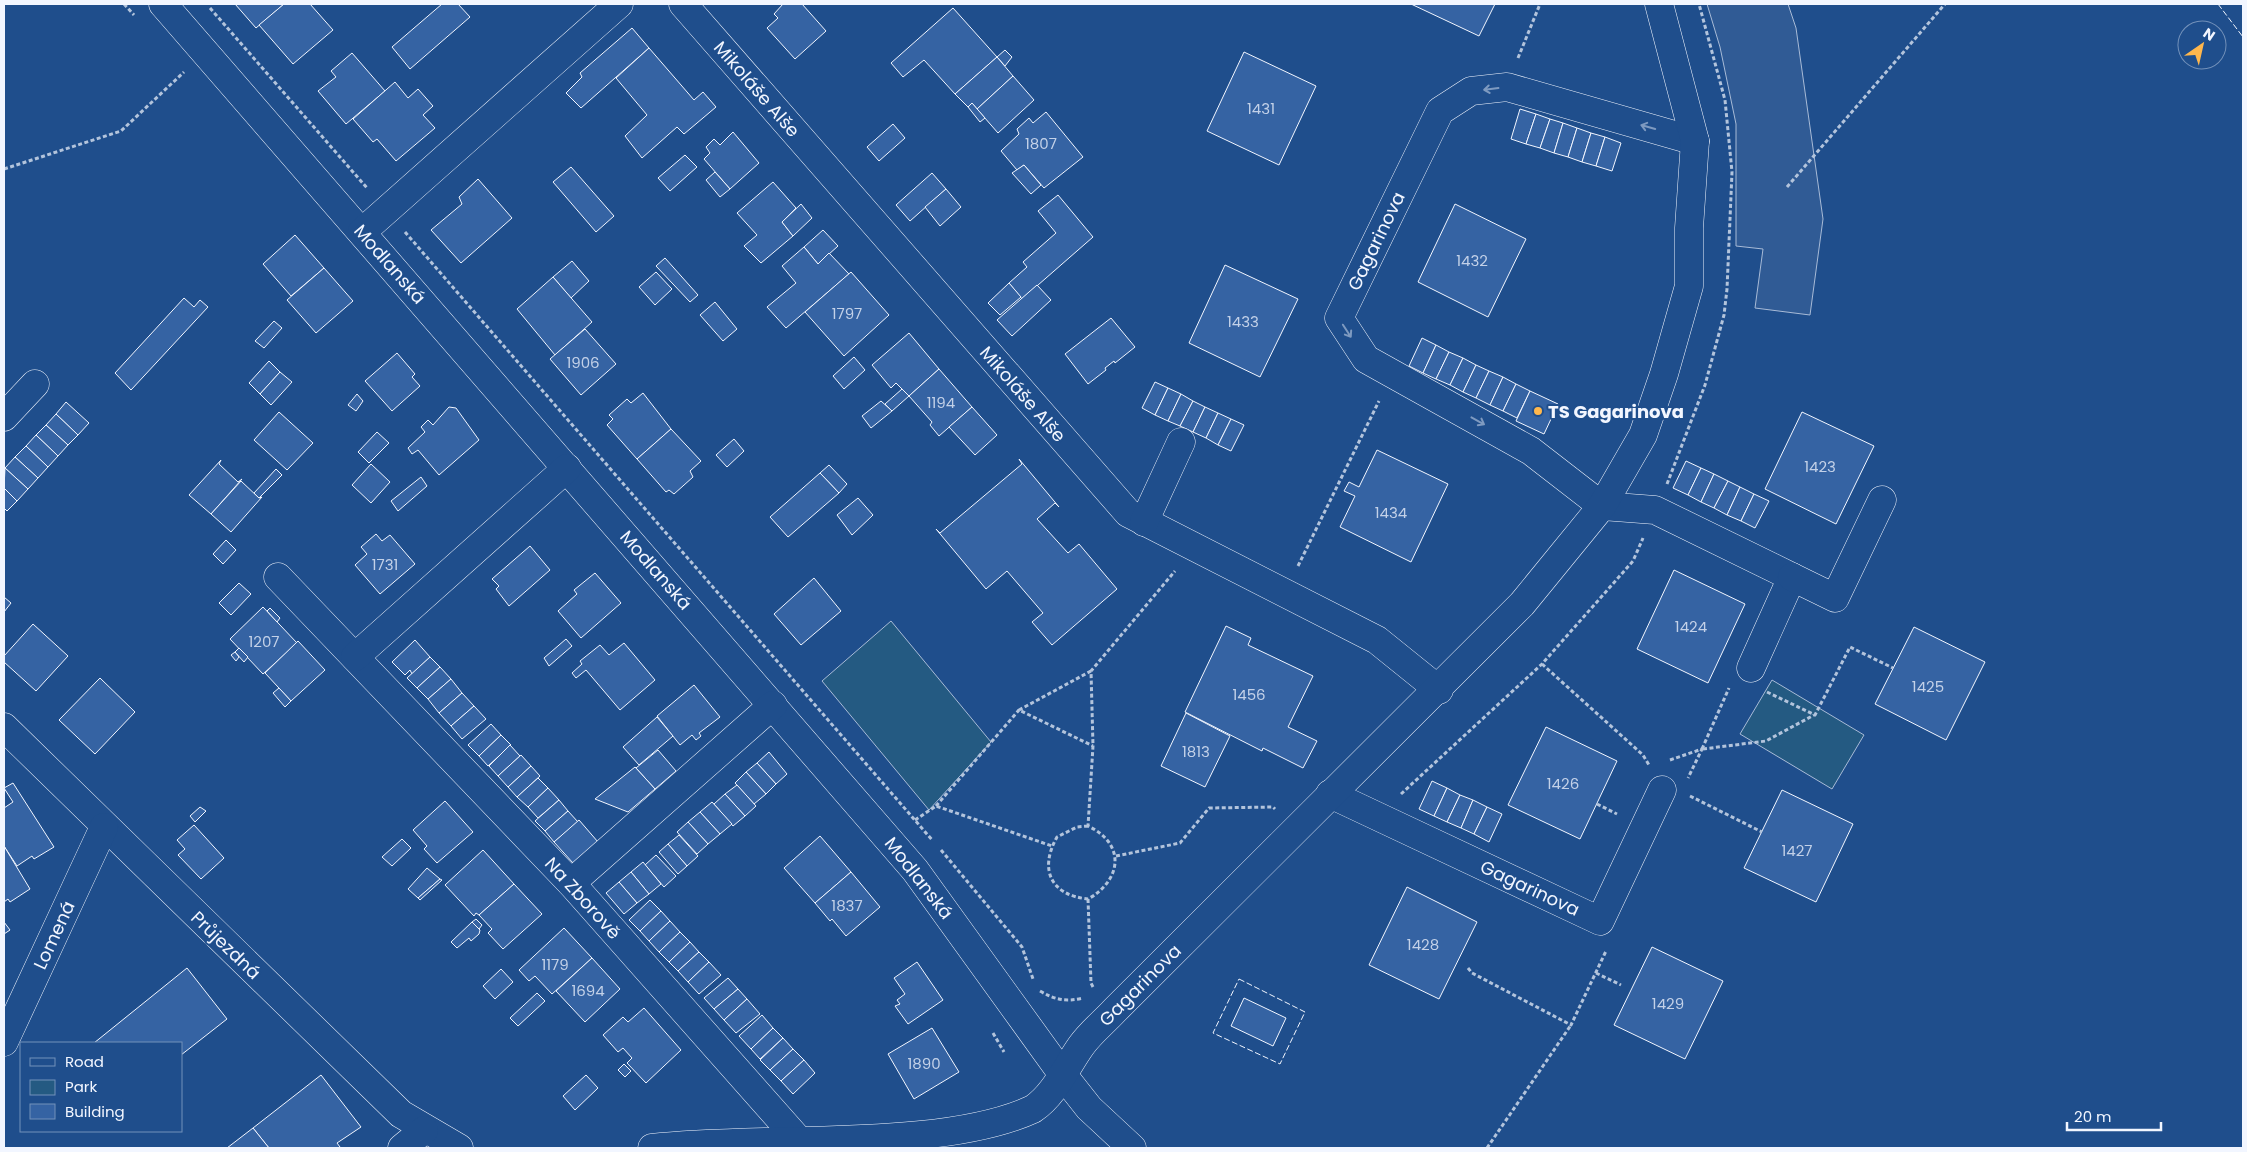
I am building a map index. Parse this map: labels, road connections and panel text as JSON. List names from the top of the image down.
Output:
{
  "streets": {
    "street": [
      "Mikoláše Alše",
      "Gagarinova",
      "Modlanská",
      "Na Zborově",
      "Lomená",
      "Průjezdná"
    ]
  },
  "crossings": [
    ["Mikoláše Alše", "Gagarinova"],
    ["Gagarinova", "Modlanská"],
    ["Gagarinova", "Na Zborově"],
    ["Lomená", "Průjezdná"]
  ],
  "places": ["TS Gagarinova"],
  "house_numbers": [
    "1431",
    "1807",
    "1432",
    "1797",
    "1433",
    "1906",
    "1194",
    "1423",
    "1434",
    "1731",
    "1424",
    "1207",
    "1425",
    "1456",
    "1813",
    "1426",
    "1427",
    "1837",
    "1428",
    "1179",
    "1694",
    "1429",
    "1890"
  ],
  "legend": ["Road", "Park", "Building"],
  "scale_bar": "20 m",
  "north": "top right"
}
